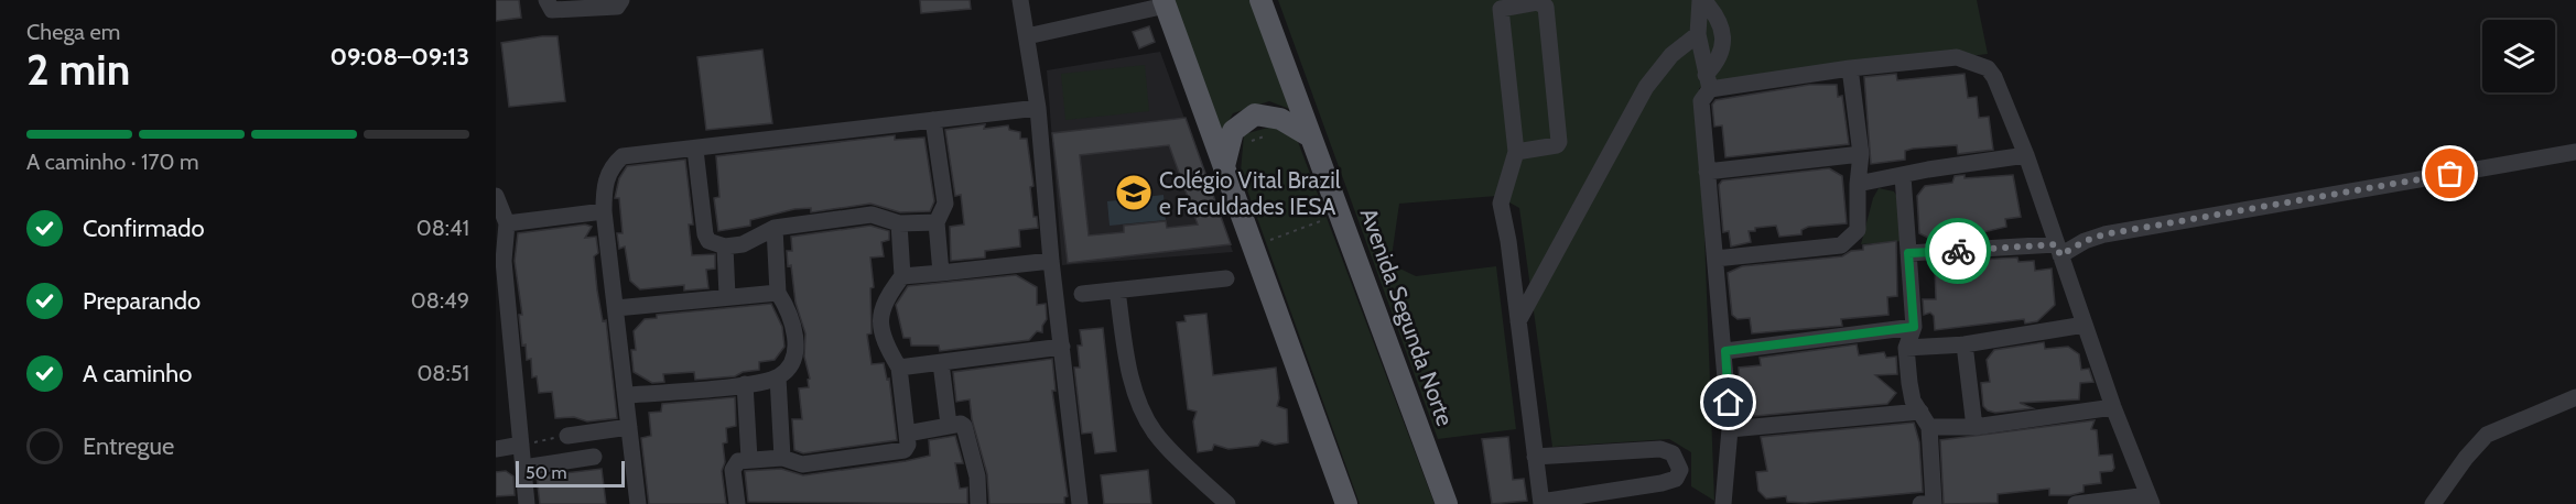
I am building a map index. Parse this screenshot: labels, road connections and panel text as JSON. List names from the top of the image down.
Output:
{
  "streets": {
    "main road": ["Avenida Segunda Norte"]
  },
  "places": {
    "school or university": ["Colégio Vital Brazil e Faculdades IESA"]
  },
  "scale_bar": "50 m",
  "page": {
    "heading": ["2 min", "Chega em", "09:08–09:13"],
    "bar": "A caminho · 170 m",
    "list": [
      ["Confirmado", "08:41"],
      ["Preparando", "08:49"],
      ["A caminho", "08:51"],
      "Entregue"
    ],
    "scale": "50 m"
  }
}
